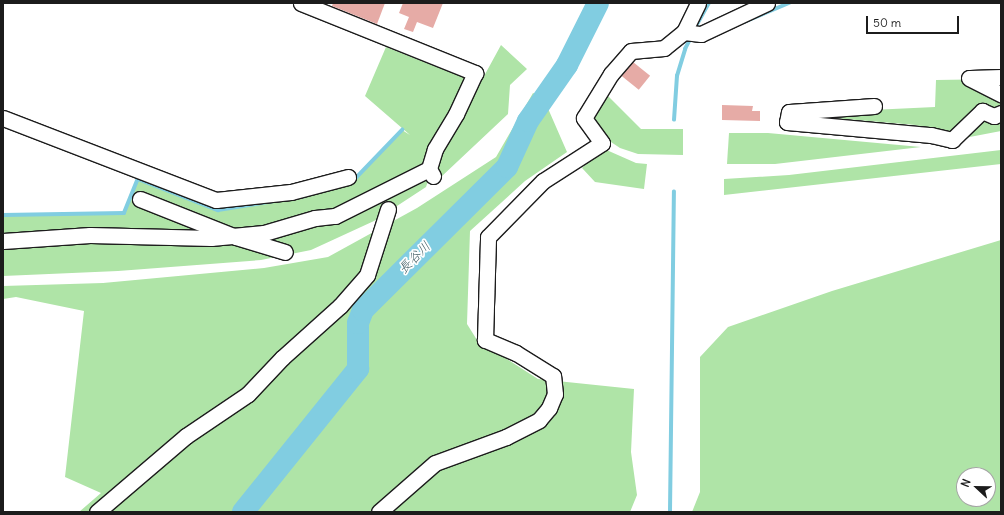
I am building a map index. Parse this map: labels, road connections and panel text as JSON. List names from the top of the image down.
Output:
{
  "water": ["長谷川"],
  "scale_bar": "50 m",
  "north": "left"
}
